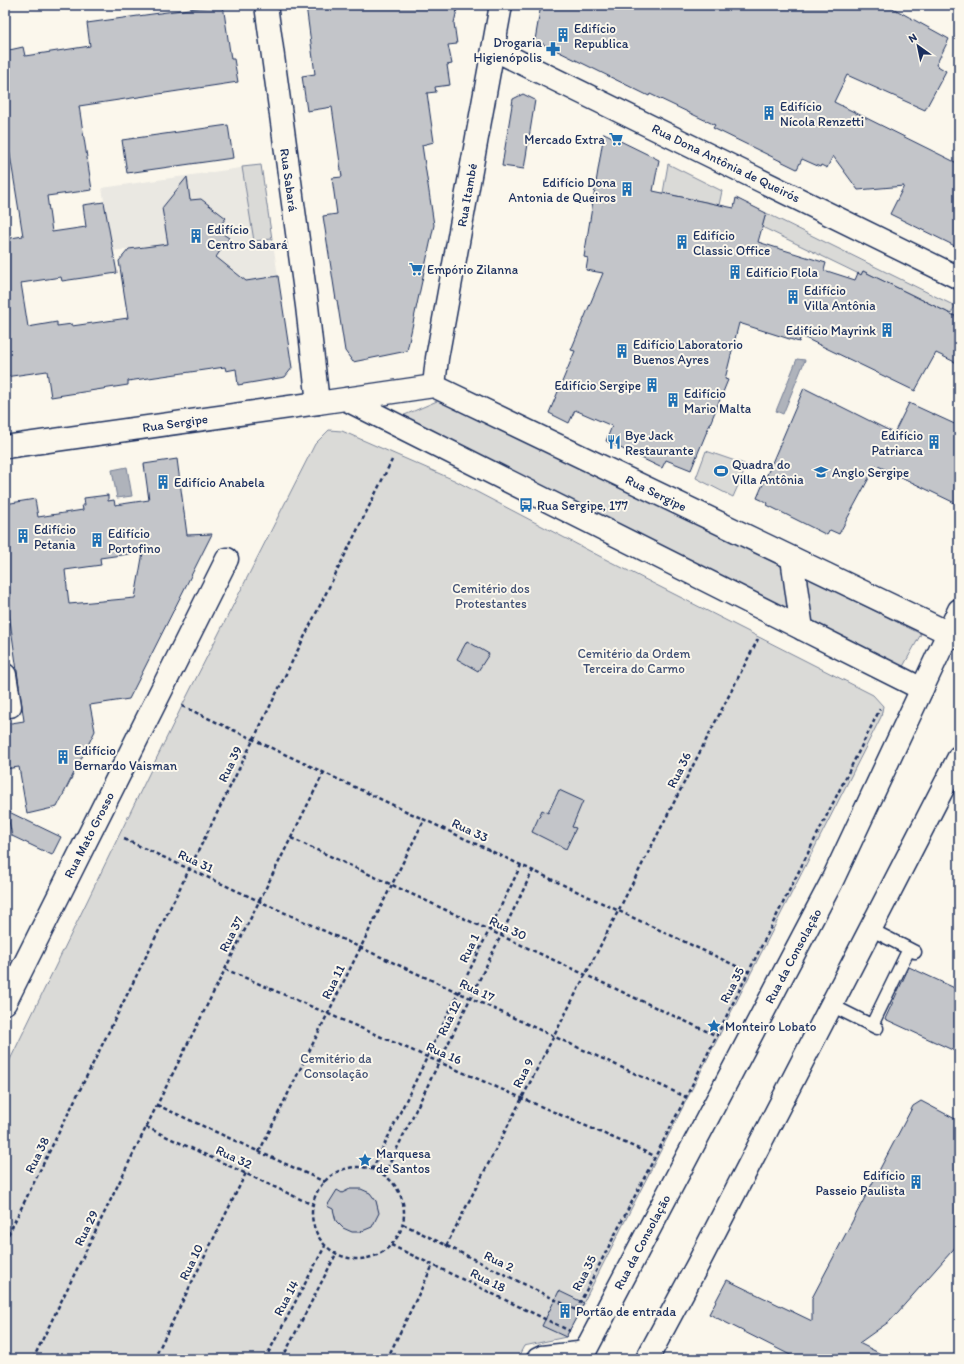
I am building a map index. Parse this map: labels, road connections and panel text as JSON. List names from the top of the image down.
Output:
{
  "streets": {
    "street": [
      "Rua Dona Antônia de Queirós",
      "Rua Sabará",
      "Rua Itambé",
      "Rua Sergipe",
      "Rua Mato Grosso",
      "Rua da Consolação"
    ],
    "path": [
      "Rua 39",
      "Rua 36",
      "Rua 33",
      "Rua 31",
      "Rua 30",
      "Rua 37",
      "Rua 1",
      "Rua 11",
      "Rua 35",
      "Rua 17",
      "Rua 12",
      "Rua 16",
      "Rua 9",
      "Rua 38",
      "Rua 32",
      "Rua 29",
      "Rua 2",
      "Rua 10",
      "Rua 18",
      "Rua 14"
    ]
  },
  "crossings": [
    ["Rua Dona Antônia de Queirós", "Rua Itambé"],
    ["Rua Sabará", "Rua Sergipe"],
    ["Rua Itambé", "Rua Sergipe"],
    ["Rua Sergipe", "Rua da Consolação"],
    ["Rua 39", "Rua 33"],
    ["Rua 39", "Rua 31"],
    ["Rua 39", "Rua 38"],
    ["Rua 36", "Rua 33"],
    ["Rua 36", "Rua 9"],
    ["Rua 33", "Rua 37"],
    ["Rua 33", "Rua 1"],
    ["Rua 33", "Rua 11"],
    ["Rua 33", "Rua 35"],
    ["Rua 33", "Rua 12"],
    ["Rua 33", "Rua 9"],
    ["Rua 31", "Rua 37"],
    ["Rua 31", "Rua 17"],
    ["Rua 30", "Rua 37"],
    ["Rua 30", "Rua 1"],
    ["Rua 30", "Rua 11"],
    ["Rua 30", "Rua 35"],
    ["Rua 30", "Rua 12"],
    ["Rua 30", "Rua 9"],
    ["Rua 37", "Rua 17"],
    ["Rua 37", "Rua 16"],
    ["Rua 37", "Rua 29"],
    ["Rua 1", "Rua 17"],
    ["Rua 1", "Rua 12"],
    ["Rua 1", "Rua 16"],
    ["Rua 1", "Rua 32"],
    ["Rua 1", "Rua 2"],
    ["Rua 1", "Rua 18"],
    ["Rua 1", "Rua 14"],
    ["Rua da Consolação", "Rua 18"],
    ["Rua 11", "Rua 17"],
    ["Rua 11", "Rua 16"],
    ["Rua 35", "Rua 17"],
    ["Rua 35", "Rua 16"],
    ["Rua 35", "Rua 2"],
    ["Rua 17", "Rua 12"],
    ["Rua 17", "Rua 9"],
    ["Rua 12", "Rua 16"],
    ["Rua 12", "Rua 32"],
    ["Rua 12", "Rua 2"],
    ["Rua 12", "Rua 18"],
    ["Rua 12", "Rua 14"],
    ["Rua 16", "Rua 9"],
    ["Rua 9", "Rua 2"],
    ["Rua 32", "Rua 29"],
    ["Rua 32", "Rua 2"],
    ["Rua 32", "Rua 10"],
    ["Rua 32", "Rua 18"],
    ["Rua 32", "Rua 14"],
    ["Rua 2", "Rua 18"],
    ["Rua 2", "Rua 14"],
    ["Rua 18", "Rua 14"]
  ],
  "parks": ["Cemitério dos Protestantes", "Cemitério da Ordem Terceira do Carmo", "Cemitério da Consolação"],
  "places": {
    "building": [
      "Edifício Republica",
      "Edifício Nícola Renzetti",
      "Edifício Dona Antonia de Queiros",
      "Edifício Centro Sabará",
      "Edifício Classic Office",
      "Edifício Flola",
      "Edifício Villa Antônia",
      "Edifício Mayrink",
      "Edifício Laboratorio Buenos Ayres",
      "Edifício Sergipe",
      "Edifício Mario Malta",
      "Edifício Patriarca",
      "Edifício Anabela",
      "Edifício Petania",
      "Edifício Portofino",
      "Edifício Bernardo Vaisman",
      "Edifício Passeio Paulista",
      "Portão de entrada"
    ],
    "pharmacy": ["Drogaria Higienópolis"],
    "supermarket": ["Mercado Extra", "Empório Zilanna"],
    "restaurant": ["Bye Jack Restaurante"],
    "sports": ["Quadra do Villa Antônia"],
    "school or university": ["Anglo Sergipe"],
    "bus stop": ["Rua Sergipe, 177"],
    "place": ["Monteiro Lobato", "Marquesa de Santos"]
  },
  "north": "top left"
}
